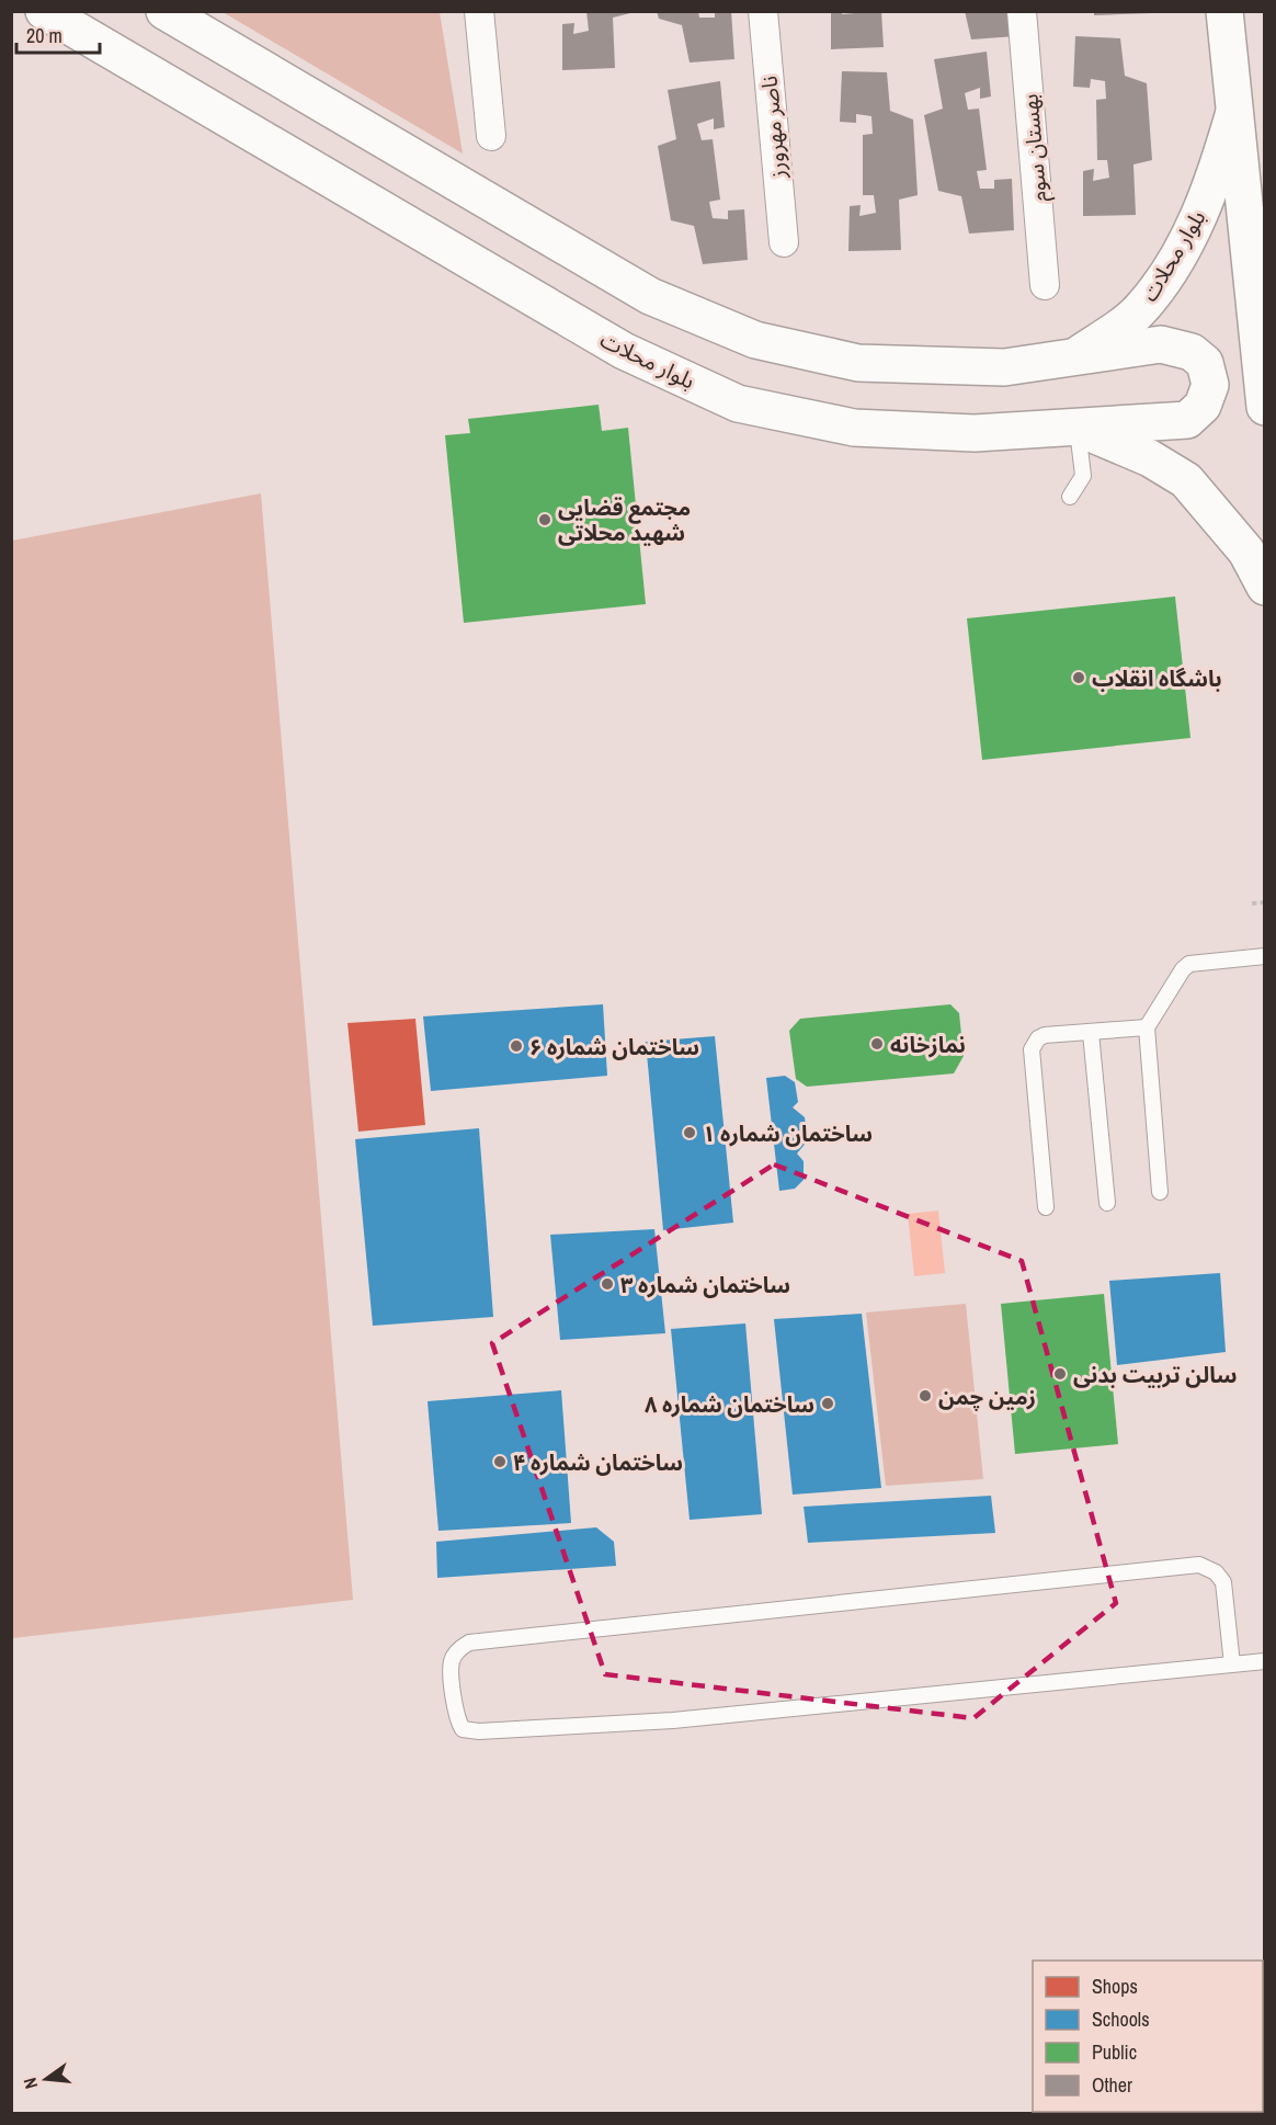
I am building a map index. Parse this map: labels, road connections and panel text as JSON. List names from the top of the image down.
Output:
{
  "streets": {
    "main road": ["بلوار محلات"],
    "street": ["ناصر مهرورز", "بهستان سوم"]
  },
  "places": [
    "مجتمع قضایی شهید محلاتی",
    "باشگاه انقلاب",
    "نمازخانه",
    "ساختمان شماره ۶",
    "ساختمان شماره ۱",
    "ساختمان شماره ۳",
    "سالن تربیت بدنی",
    "زمین چمن",
    "ساختمان شماره ۸",
    "ساختمان شماره ۴"
  ],
  "legend": [
    "Shops",
    "Schools",
    "Public",
    "Other"
  ],
  "scale_bar": "20 m",
  "north": "left"
}
